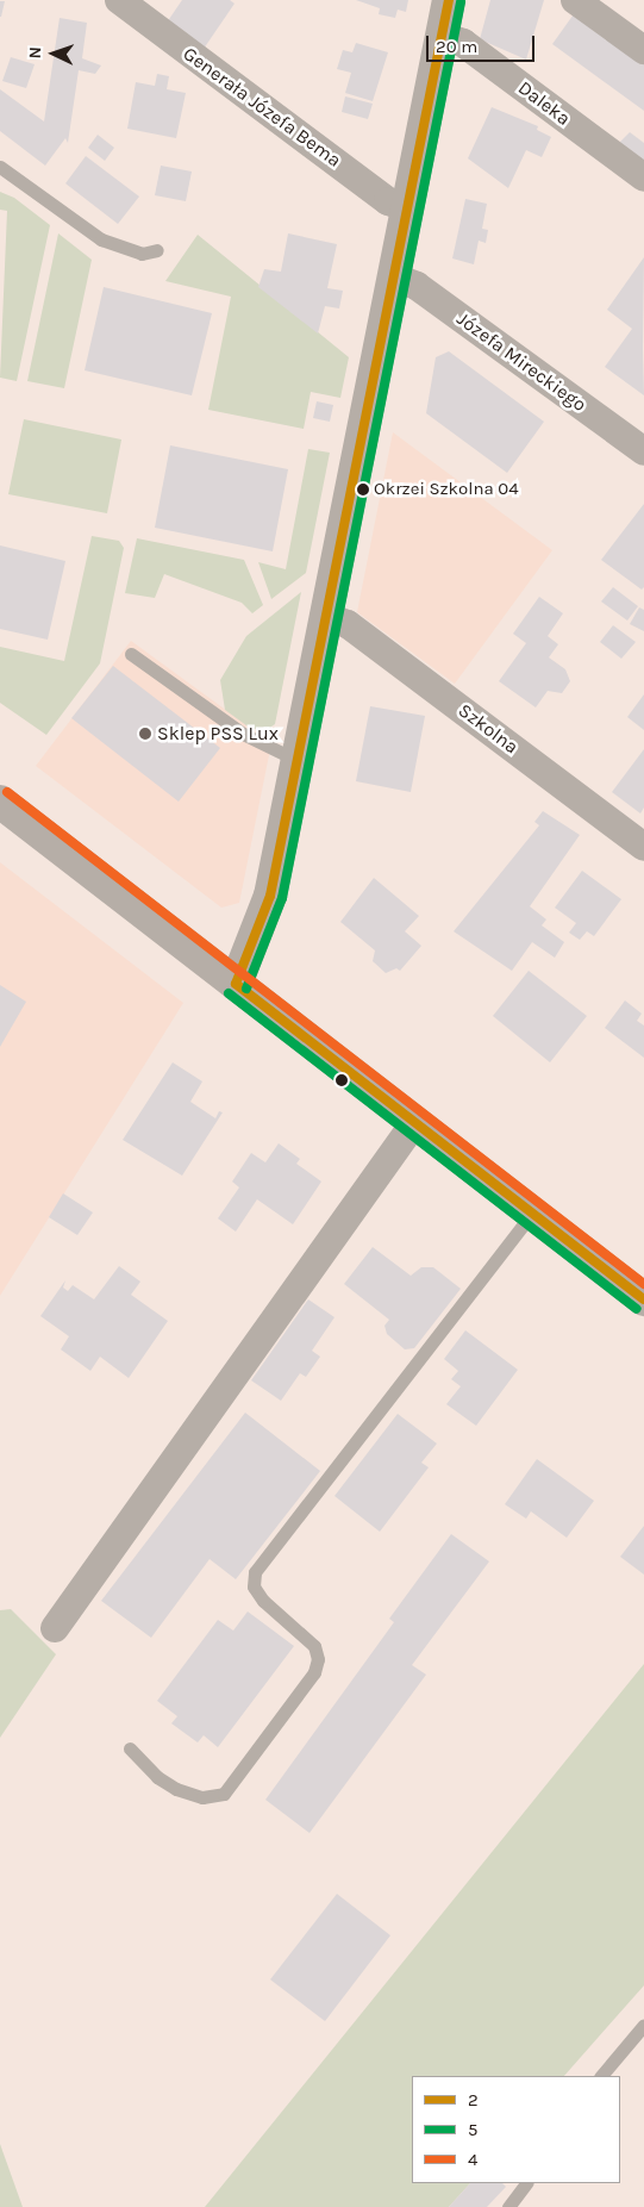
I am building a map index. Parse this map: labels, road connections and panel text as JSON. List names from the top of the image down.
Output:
{
  "streets": {
    "street": [
      "Daleka",
      "Generała Józefa Bema",
      "Józefa Mireckiego",
      "Szkolna"
    ]
  },
  "places": ["Okrzei Szkolna 04", "Sklep PSS Lux"],
  "lines": ["transit line 2", "transit line 5", "transit line 4"],
  "legend": ["2", "5", "4"],
  "scale_bar": "20 m",
  "north": "left"
}
